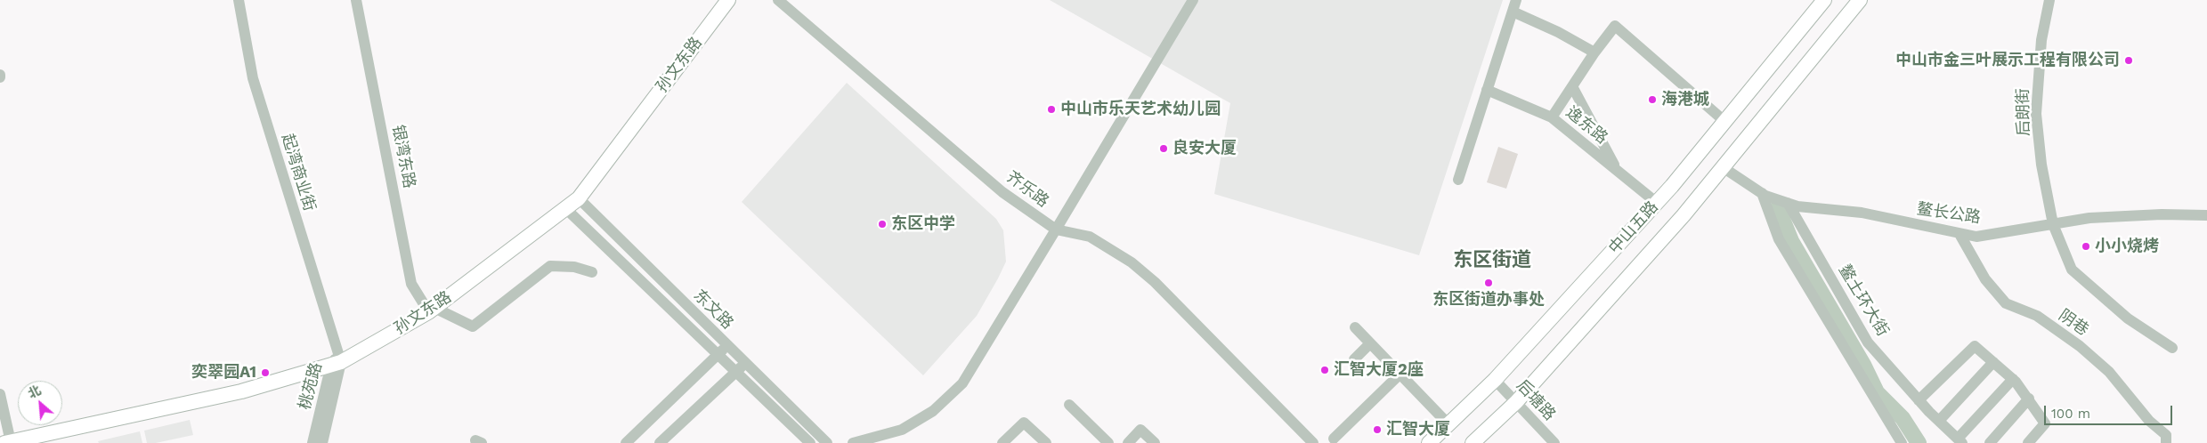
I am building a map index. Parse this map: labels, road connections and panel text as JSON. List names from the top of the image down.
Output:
{
  "streets": {
    "main road": ["孙文东路", "中山五路"],
    "street": [
      "后朗街",
      "逸东路",
      "银湾东路",
      "起湾商业街",
      "齐乐路",
      "鳌长公路",
      "鳌土环大街",
      "东文路",
      "阴巷",
      "桃苑路",
      "后塘路"
    ]
  },
  "crossings": [
    ["孙文东路", "银湾东路"],
    ["孙文东路", "起湾商业街"],
    ["孙文东路", "东文路"],
    ["孙文东路", "桃苑路"],
    ["后朗街", "鳌长公路"],
    ["逸东路", "中山五路"],
    ["起湾商业街", "桃苑路"],
    ["鳌长公路", "中山五路"],
    ["鳌长公路", "鳌土环大街"],
    ["鳌长公路", "阴巷"],
    ["中山五路", "后塘路"]
  ],
  "districts": ["东区街道"],
  "places": [
    "中山市金三叶展示工程有限公司",
    "海港城",
    "中山市乐天艺术幼儿园",
    "良安大厦",
    "东区中学",
    "小小烧烤",
    "东区街道办事处",
    "汇智大厦2座",
    "奕翠园A1",
    "汇智大厦"
  ],
  "scale_bar": "100 m",
  "north": "top left"
}
